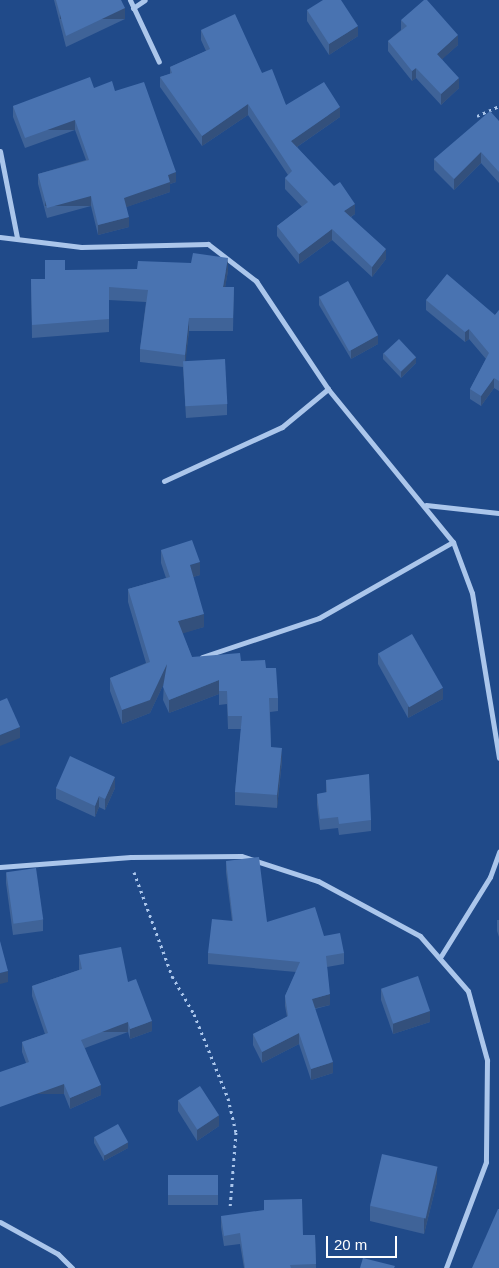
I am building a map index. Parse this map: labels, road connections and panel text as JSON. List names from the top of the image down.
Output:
{
  "scale_bar": "20 m"
}
